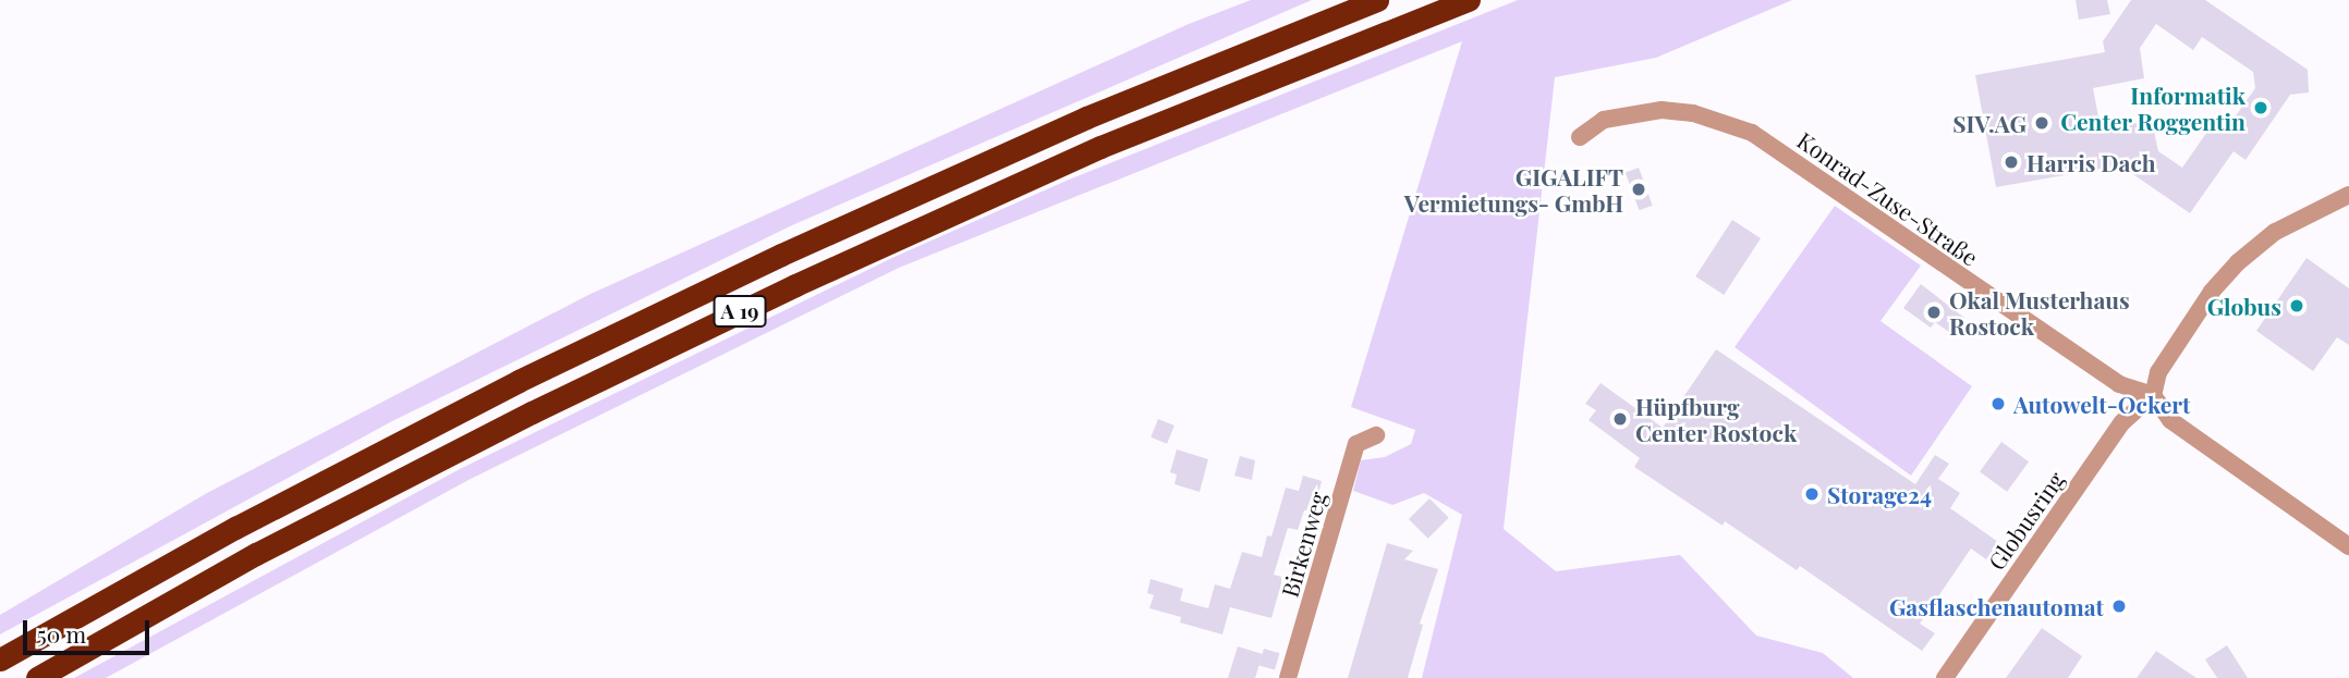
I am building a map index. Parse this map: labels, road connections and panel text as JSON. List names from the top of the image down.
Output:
{
  "streets": {
    "highway": ["A 19"],
    "street": ["Konrad-Zuse-Straße", "Globusring", "Birkenweg"]
  },
  "crossings": [
    ["Konrad-Zuse-Straße", "Globusring"]
  ],
  "places": [
    "Informatik Center Roggentin",
    "SIV.AG",
    "Harris Dach",
    "GIGALIFT Vermietungs- GmbH",
    "Globus",
    "Okal Musterhaus Rostock",
    "Autowelt-Ockert",
    "Hüpfburg Center Rostock",
    "Storage24",
    "Gasflaschenautomat"
  ],
  "scale_bar": "50 m"
}
